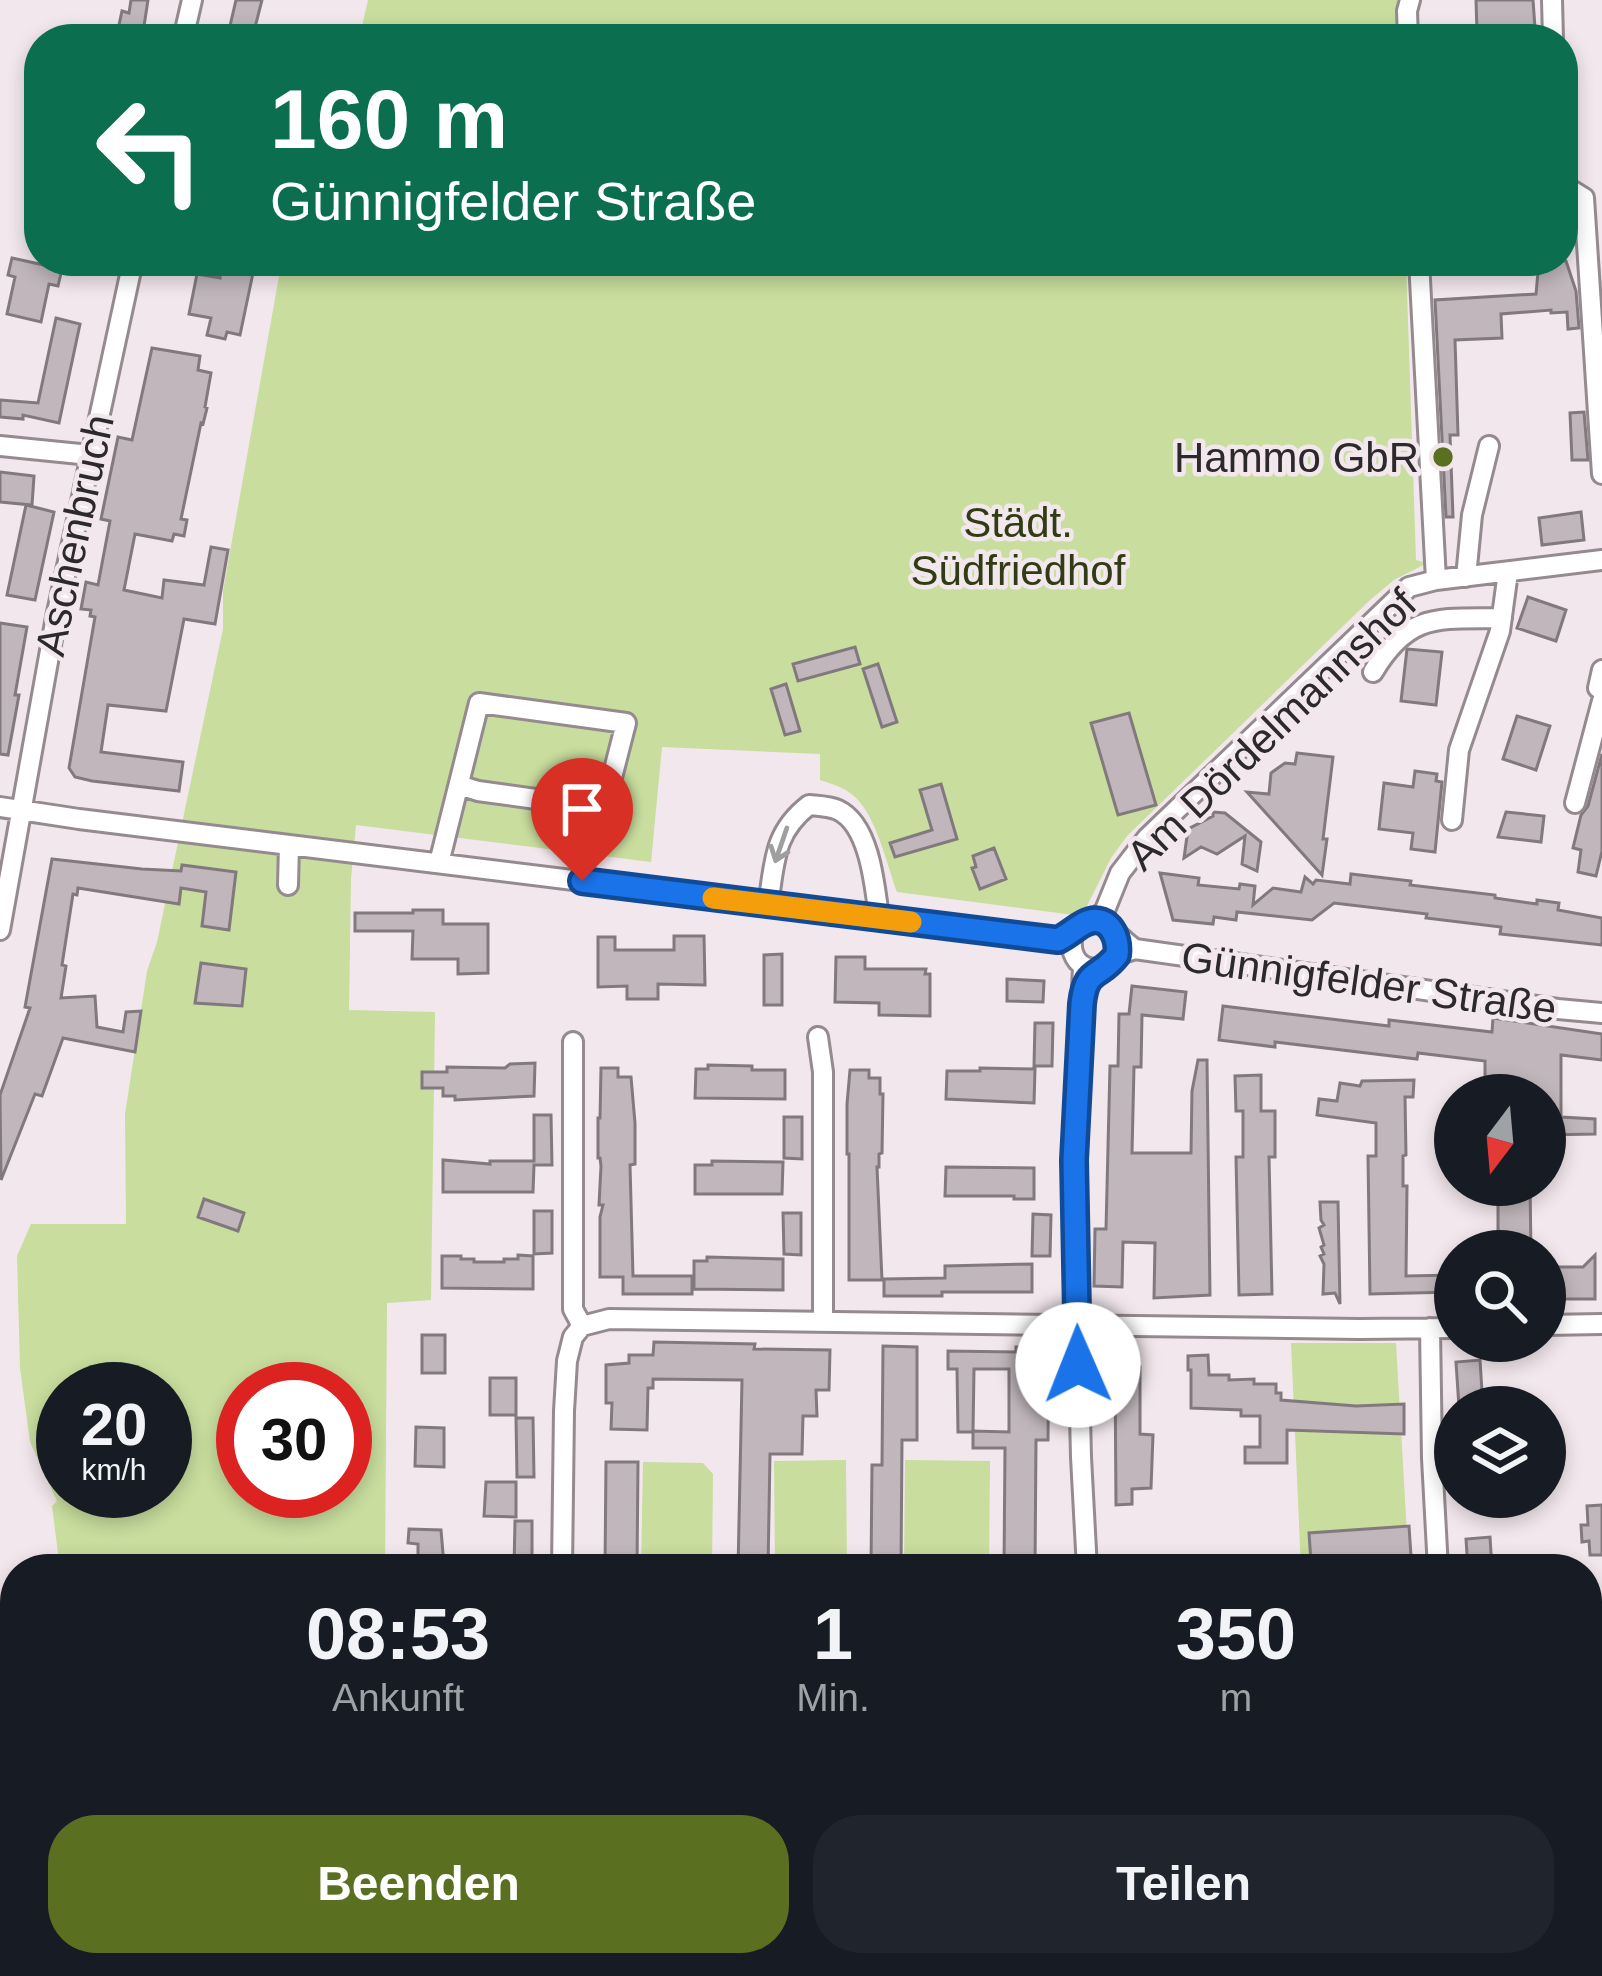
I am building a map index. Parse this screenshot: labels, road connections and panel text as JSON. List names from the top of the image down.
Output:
{
  "streets": {
    "street": ["Aschenbruch", "Am Dördelmannshof", "Günnigfelder Straße"]
  },
  "crossings": [
    ["Am Dördelmannshof", "Günnigfelder Straße"]
  ],
  "parks": ["Städt. Südfriedhof"],
  "places": ["Hammo GbR"],
  "north": "bottom",
  "page": {
    "turn": ["160 m", "Günnigfelder Straße"],
    "speed": "20 km/h",
    "limit": "30",
    "eta": [
      "08:53",
      "Ankunft",
      "1",
      "Min.",
      "350",
      "m"
    ],
    "buttons": ["Beenden", "Teilen"]
  }
}
